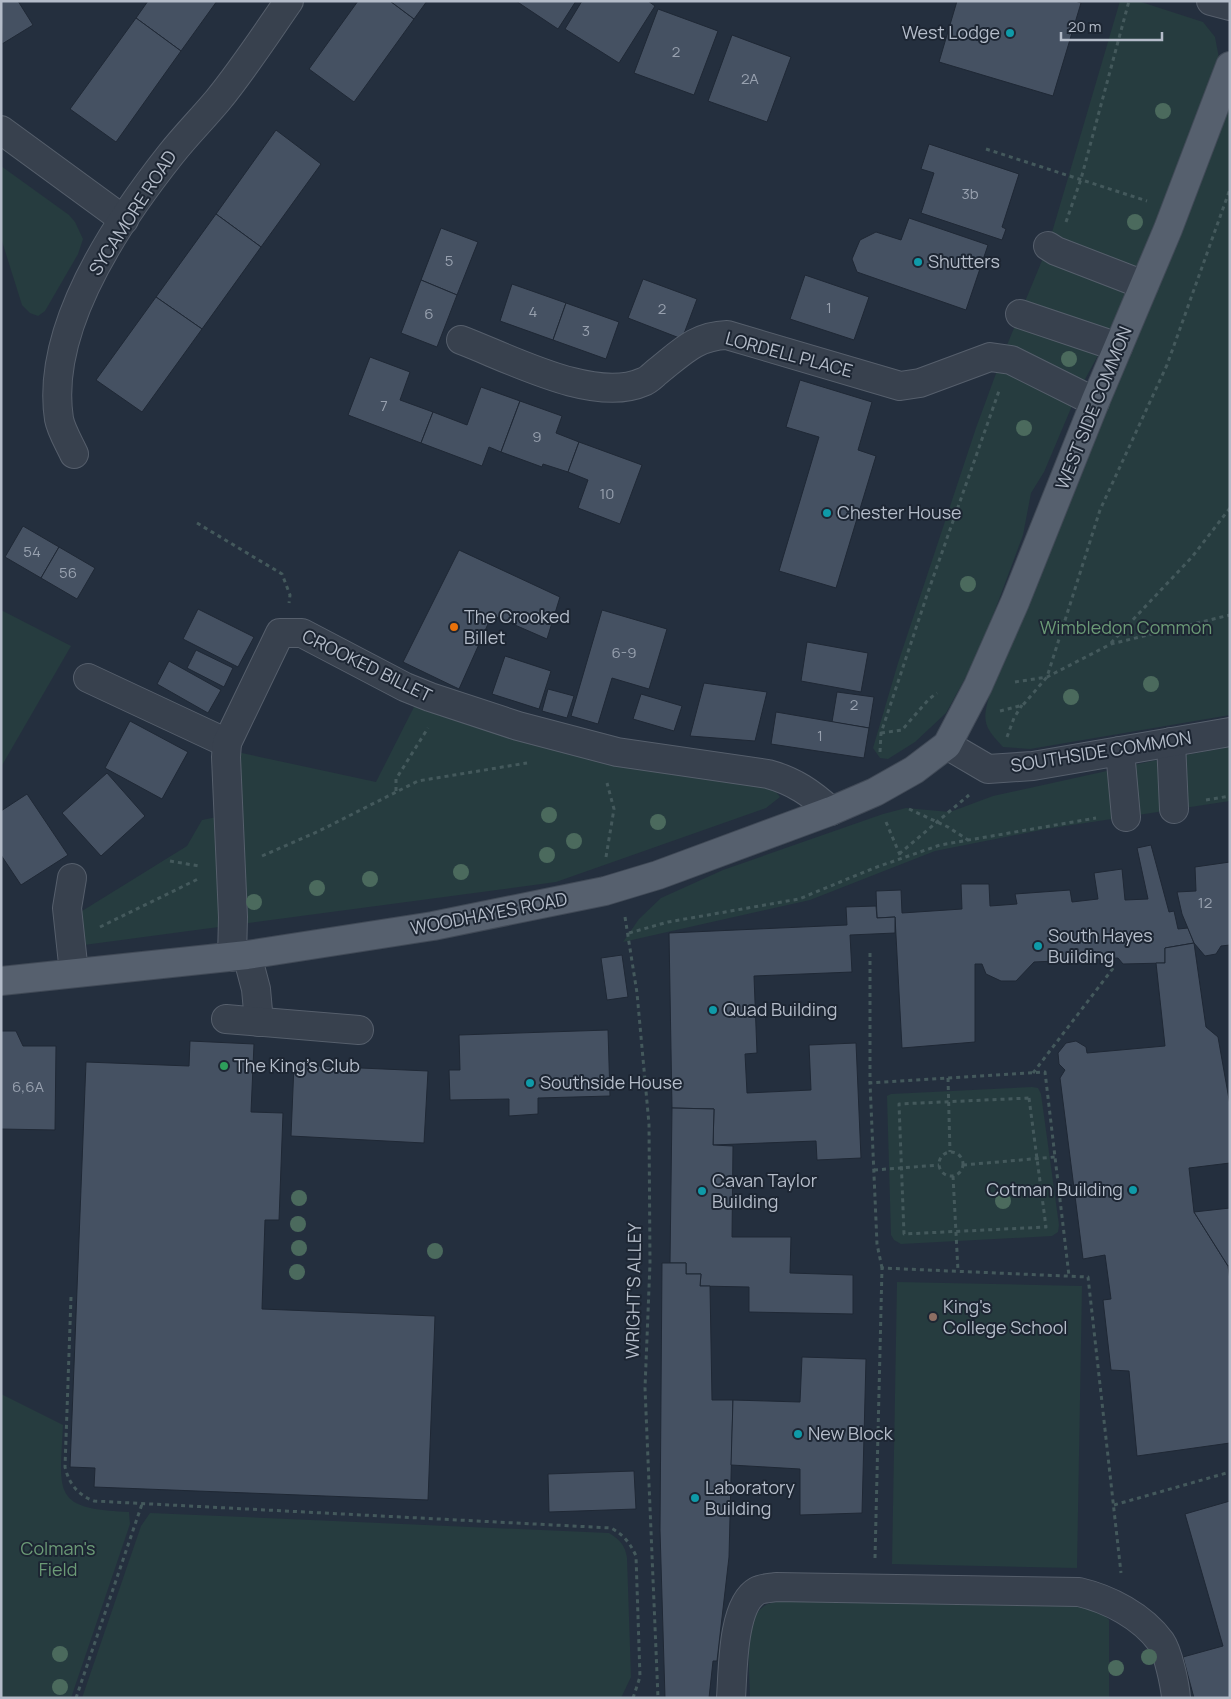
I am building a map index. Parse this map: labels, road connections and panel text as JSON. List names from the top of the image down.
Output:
{
  "streets": {
    "main road": ["WEST SIDE COMMON", "WOODHAYES ROAD"],
    "street": [
      "SYCAMORE ROAD",
      "LORDELL PLACE",
      "CROOKED BILLET",
      "SOUTHSIDE COMMON"
    ],
    "path": ["WRIGHT'S ALLEY"]
  },
  "crossings": [
    ["LORDELL PLACE", "WEST SIDE COMMON"],
    ["WEST SIDE COMMON", "SOUTHSIDE COMMON"],
    ["WEST SIDE COMMON", "WOODHAYES ROAD"],
    ["CROOKED BILLET", "WOODHAYES ROAD"],
    ["CROOKED BILLET", "WRIGHT'S ALLEY"],
    ["SOUTHSIDE COMMON", "WOODHAYES ROAD"],
    ["WOODHAYES ROAD", "WRIGHT'S ALLEY"]
  ],
  "parks": ["Wimbledon Common", "Colman's Field"],
  "places": [
    "West Lodge",
    "Shutters",
    "Chester House",
    "The Crooked Billet",
    "South Hayes Building",
    "Quad Building",
    "The King's Club",
    "Southside House",
    "Cotman Building",
    "Cavan Taylor Building",
    "King's College School",
    "New Block",
    "Laboratory Building"
  ],
  "house_numbers": [
    "2",
    "2A",
    "3b",
    "5",
    "1",
    "2",
    "4",
    "6",
    "3",
    "7",
    "9",
    "10",
    "54",
    "56",
    "6-9",
    "2",
    "1",
    "12",
    "6,6A"
  ],
  "scale_bar": "20 m"
}
